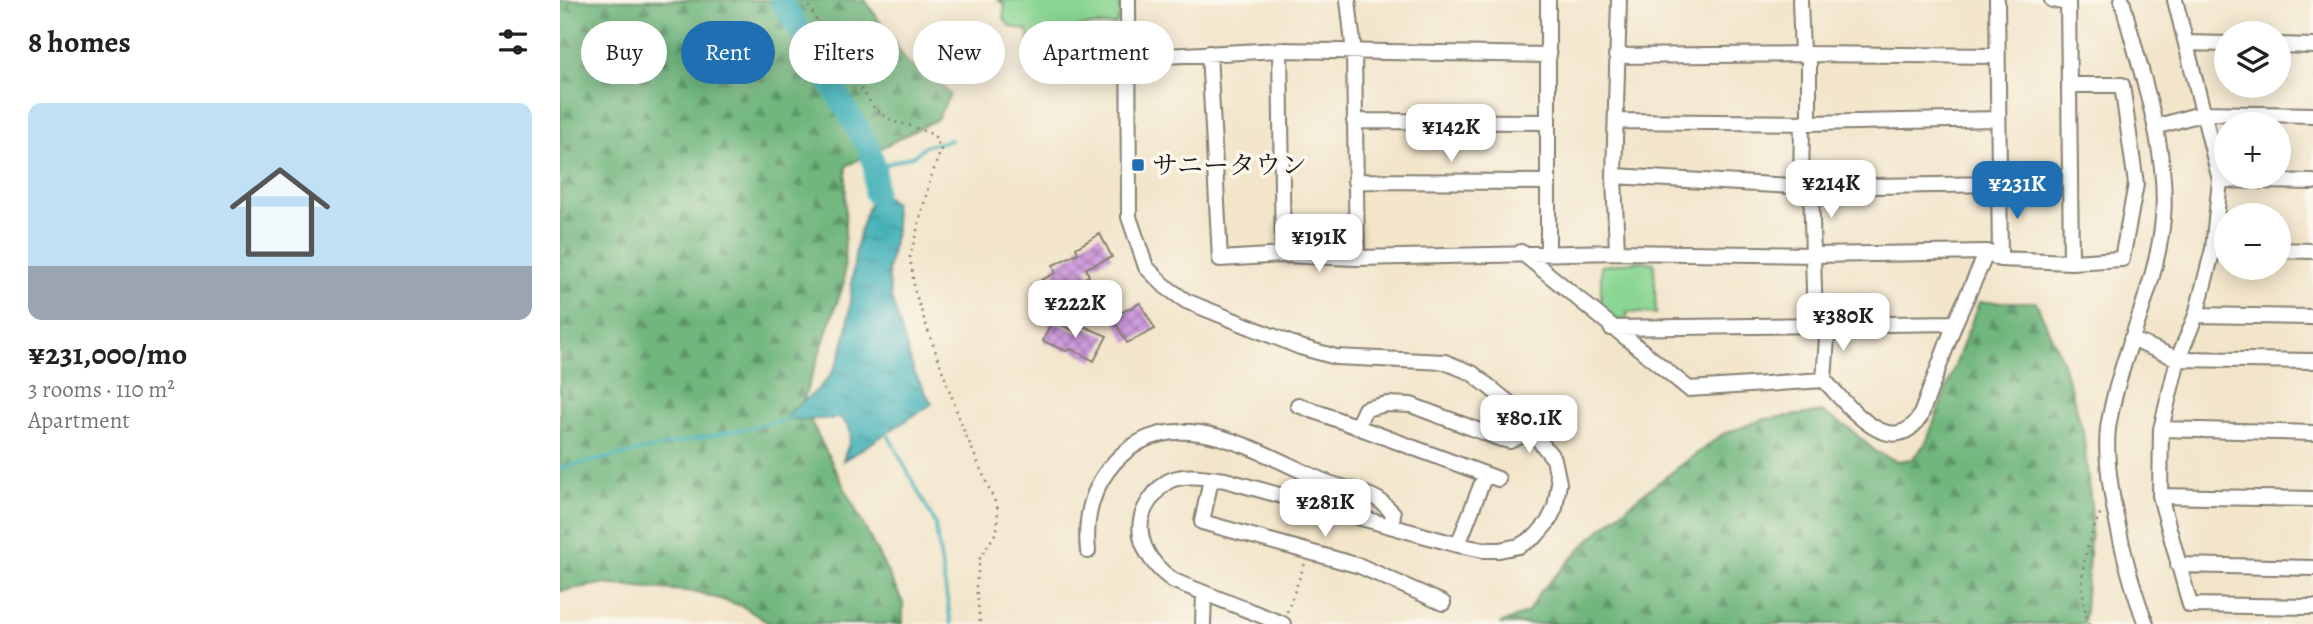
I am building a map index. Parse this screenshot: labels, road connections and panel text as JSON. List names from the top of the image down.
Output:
{
  "places": {
    "transit": ["サニータウン"]
  },
  "page": {
    "heading": "8 homes",
    "map_buttons": ["+", "−"],
    "chip": [
      "Buy",
      "Rent",
      "Filters",
      "New",
      "Apartment"
    ],
    "list": [
      {
        "name": "¥231,000/mo",
        "note": "3 rooms · 110 m² · Apartment"
      }
    ],
    "price": [
      "¥142K",
      "¥214K",
      "¥231K",
      "¥191K",
      "¥222K",
      "¥380K",
      "¥80.1K",
      "¥281K"
    ]
  }
}
